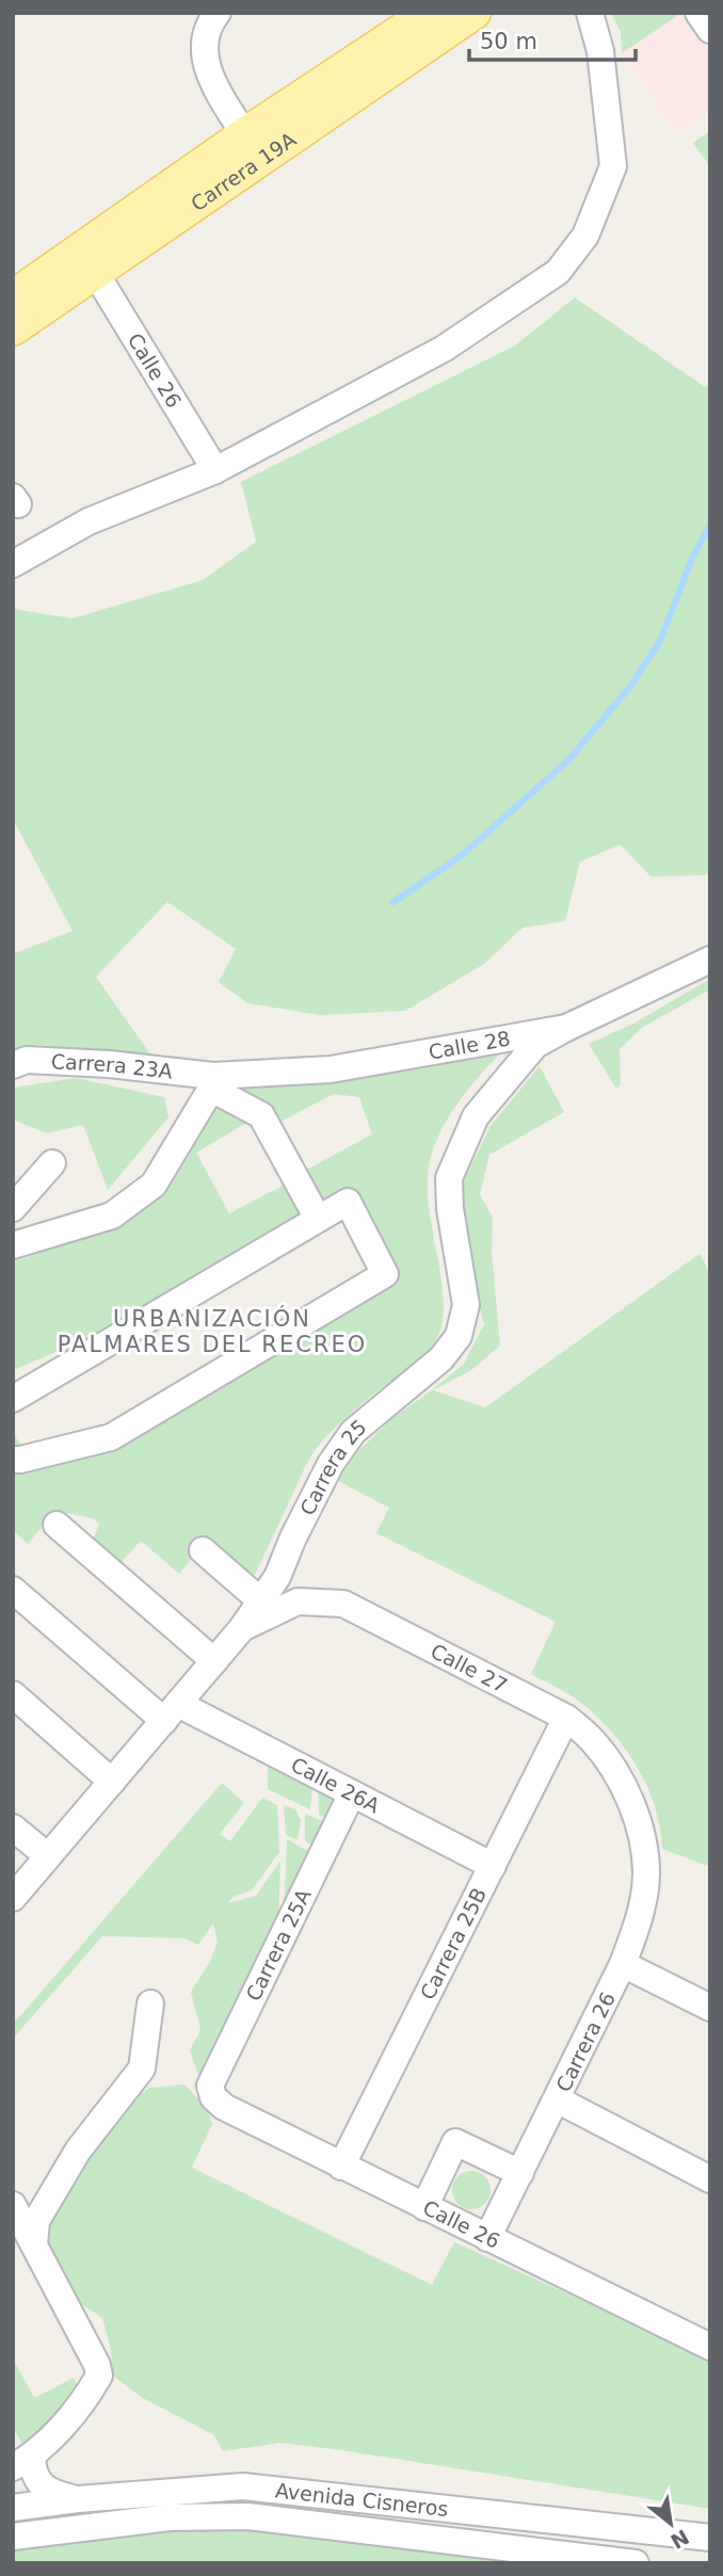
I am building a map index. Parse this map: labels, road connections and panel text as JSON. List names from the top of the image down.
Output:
{
  "streets": {
    "main road": ["Carrera 19A"],
    "street": [
      "Calle 26",
      "Calle 28",
      "Carrera 23A",
      "Carrera 25",
      "Calle 27",
      "Calle 26A",
      "Carrera 25B",
      "Carrera 25A",
      "Carrera 26",
      "Avenida Cisneros"
    ]
  },
  "crossings": [
    ["Carrera 19A", "Calle 26"],
    ["Calle 26", "Carrera 25B"],
    ["Calle 26", "Carrera 25A"],
    ["Calle 26", "Carrera 26"],
    ["Calle 28", "Carrera 23A"],
    ["Calle 28", "Carrera 25"],
    ["Carrera 25", "Calle 27"],
    ["Carrera 25", "Calle 26A"],
    ["Calle 27", "Carrera 25B"],
    ["Calle 27", "Carrera 26"],
    ["Calle 26A", "Carrera 25B"],
    ["Calle 26A", "Carrera 25A"]
  ],
  "districts": ["URBANIZACIÓN PALMARES DEL RECREO"],
  "scale_bar": "50 m",
  "north": "bottom right"
}
